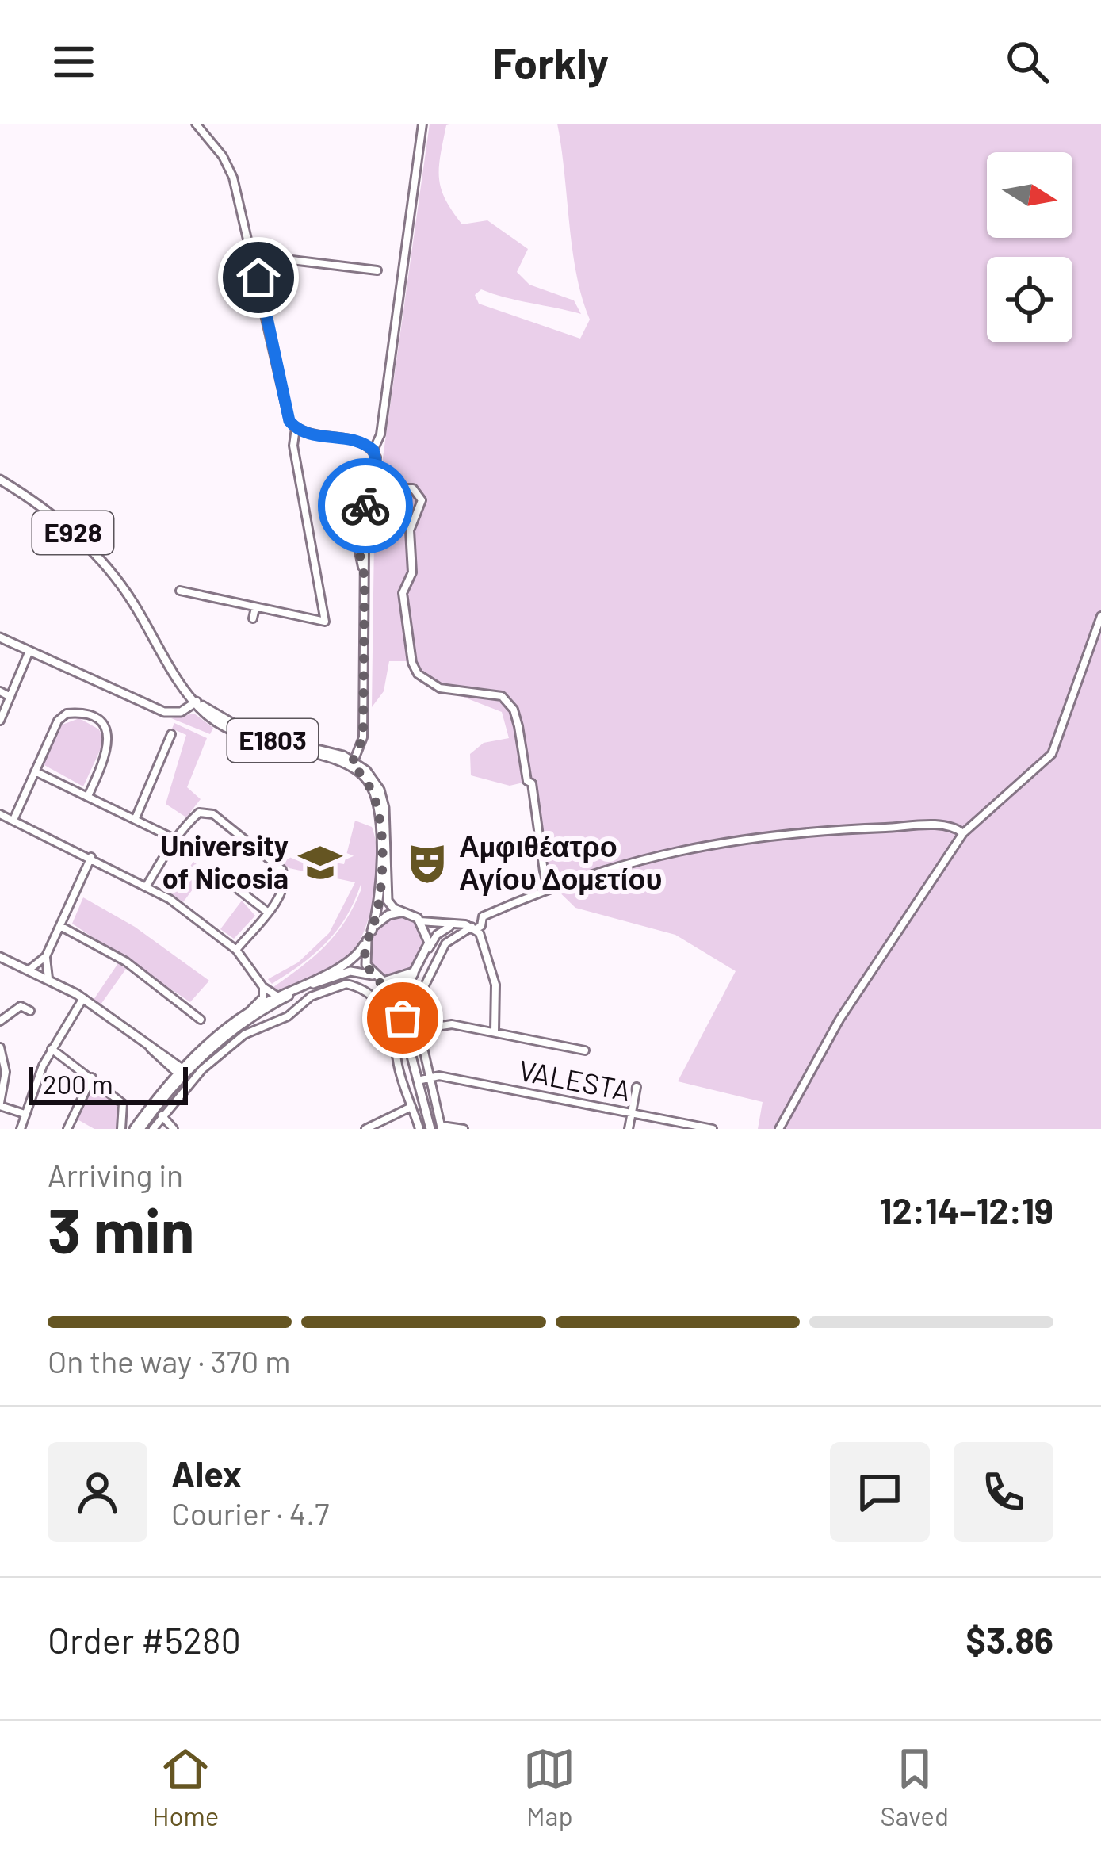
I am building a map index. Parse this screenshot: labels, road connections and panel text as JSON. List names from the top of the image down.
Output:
{
  "streets": {
    "main road": ["E928", "E1803"],
    "street": ["VALESTA"]
  },
  "crossings": [
    ["E928", "E1803"]
  ],
  "places": {
    "school or university": ["University of Nicosia"],
    "theatre": ["Αμφιθέατρο Αγίου Δομετίου"]
  },
  "scale_bar": "200 m",
  "north": "right",
  "page": {
    "header": "Forkly",
    "scale": "200 m",
    "heading": ["3 min", "Arriving in", "12:14–12:19"],
    "panel": [
      "Alex",
      "Courier · 4.7",
      "Order #5280",
      "$3.86"
    ],
    "bar": "On the way · 370 m",
    "tabs": ["Home", "Map", "Saved"]
  }
}
